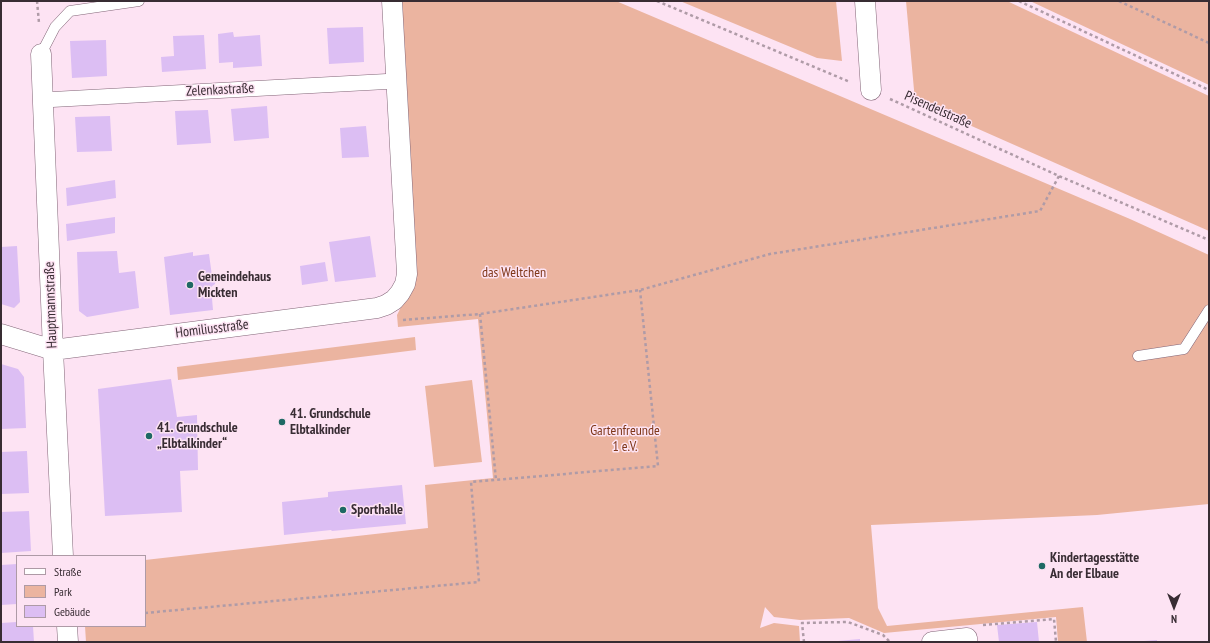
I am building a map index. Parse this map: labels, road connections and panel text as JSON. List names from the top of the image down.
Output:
{
  "streets": {
    "street": ["Zelenkastraße", "Hauptmannstraße", "Homiliusstraße"],
    "path": ["Pisendelstraße"]
  },
  "crossings": [
    ["Zelenkastraße", "Hauptmannstraße"],
    ["Hauptmannstraße", "Homiliusstraße"]
  ],
  "parks": ["das Weltchen", "Gartenfreunde 1 e.V."],
  "places": [
    "Gemeindehaus Mickten",
    "41. Grundschule Elbtalkinder",
    "41. Grundschule „Elbtalkinder“",
    "Sporthalle",
    "Kindertagesstätte An der Elbaue"
  ],
  "legend": ["Straße", "Park", "Gebäude"],
  "north": "bottom"
}
